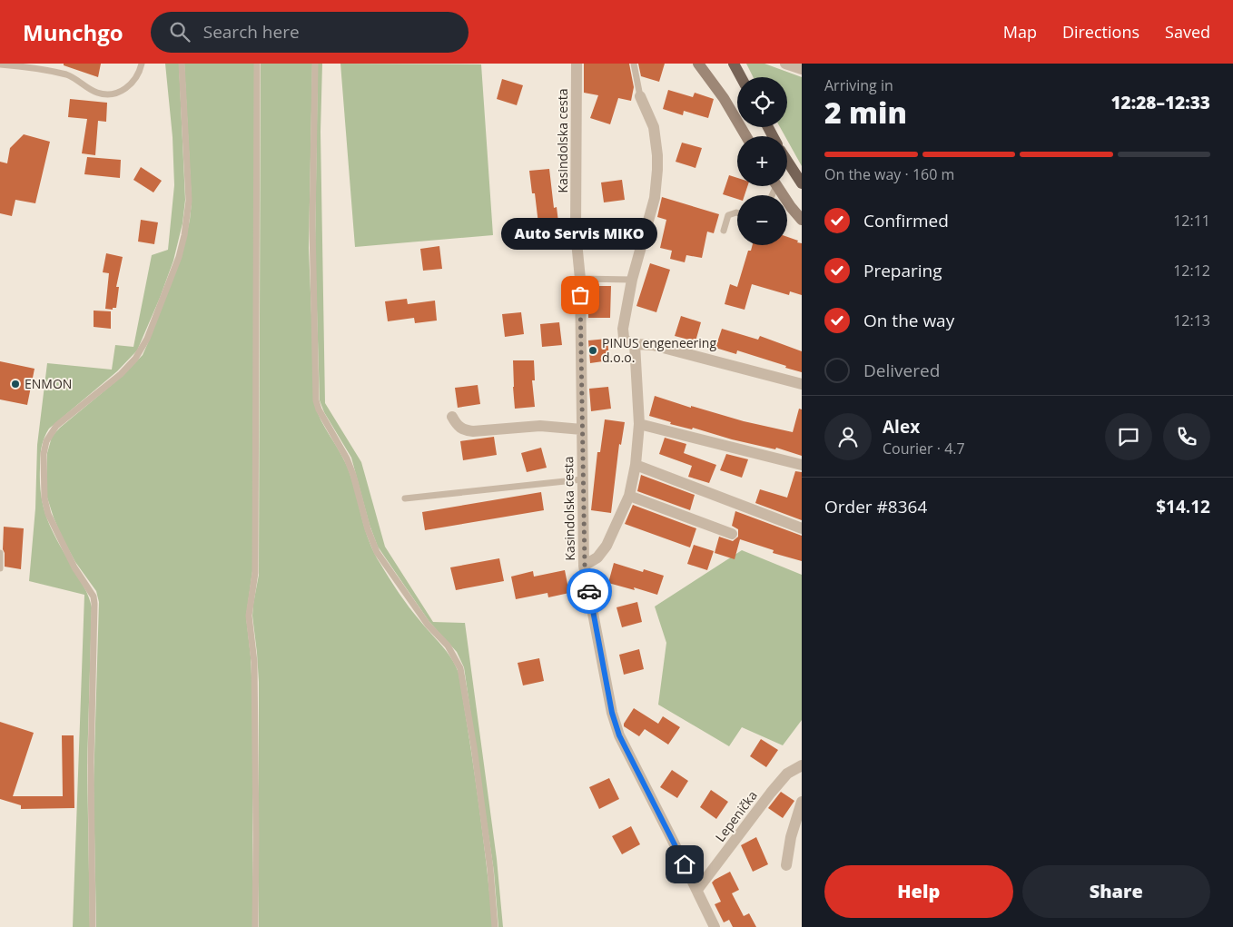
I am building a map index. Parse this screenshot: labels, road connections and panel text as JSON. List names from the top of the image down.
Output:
{
  "streets": {
    "street": ["Kasindolska cesta", "Lepenička"]
  },
  "crossings": [
    ["Kasindolska cesta", "Lepenička"]
  ],
  "places": ["Auto Servis MIKO", "PINUS engeneering d.o.o.", "ENMON"],
  "page": {
    "header": "Munchgo",
    "search": "Search here",
    "nav": ["Map", "Directions", "Saved"],
    "heading": ["2 min", "Arriving in", "12:28–12:33"],
    "panel": [
      "Alex",
      "Courier · 4.7",
      "Order #8364",
      "$14.12"
    ],
    "map_buttons": ["+", "−"],
    "bar": "On the way · 160 m",
    "list": [
      ["Confirmed", "12:11"],
      ["Preparing", "12:12"],
      ["On the way", "12:13"],
      "Delivered"
    ],
    "bubble": "Auto Servis MIKO",
    "buttons": ["Help", "Share"]
  }
}
